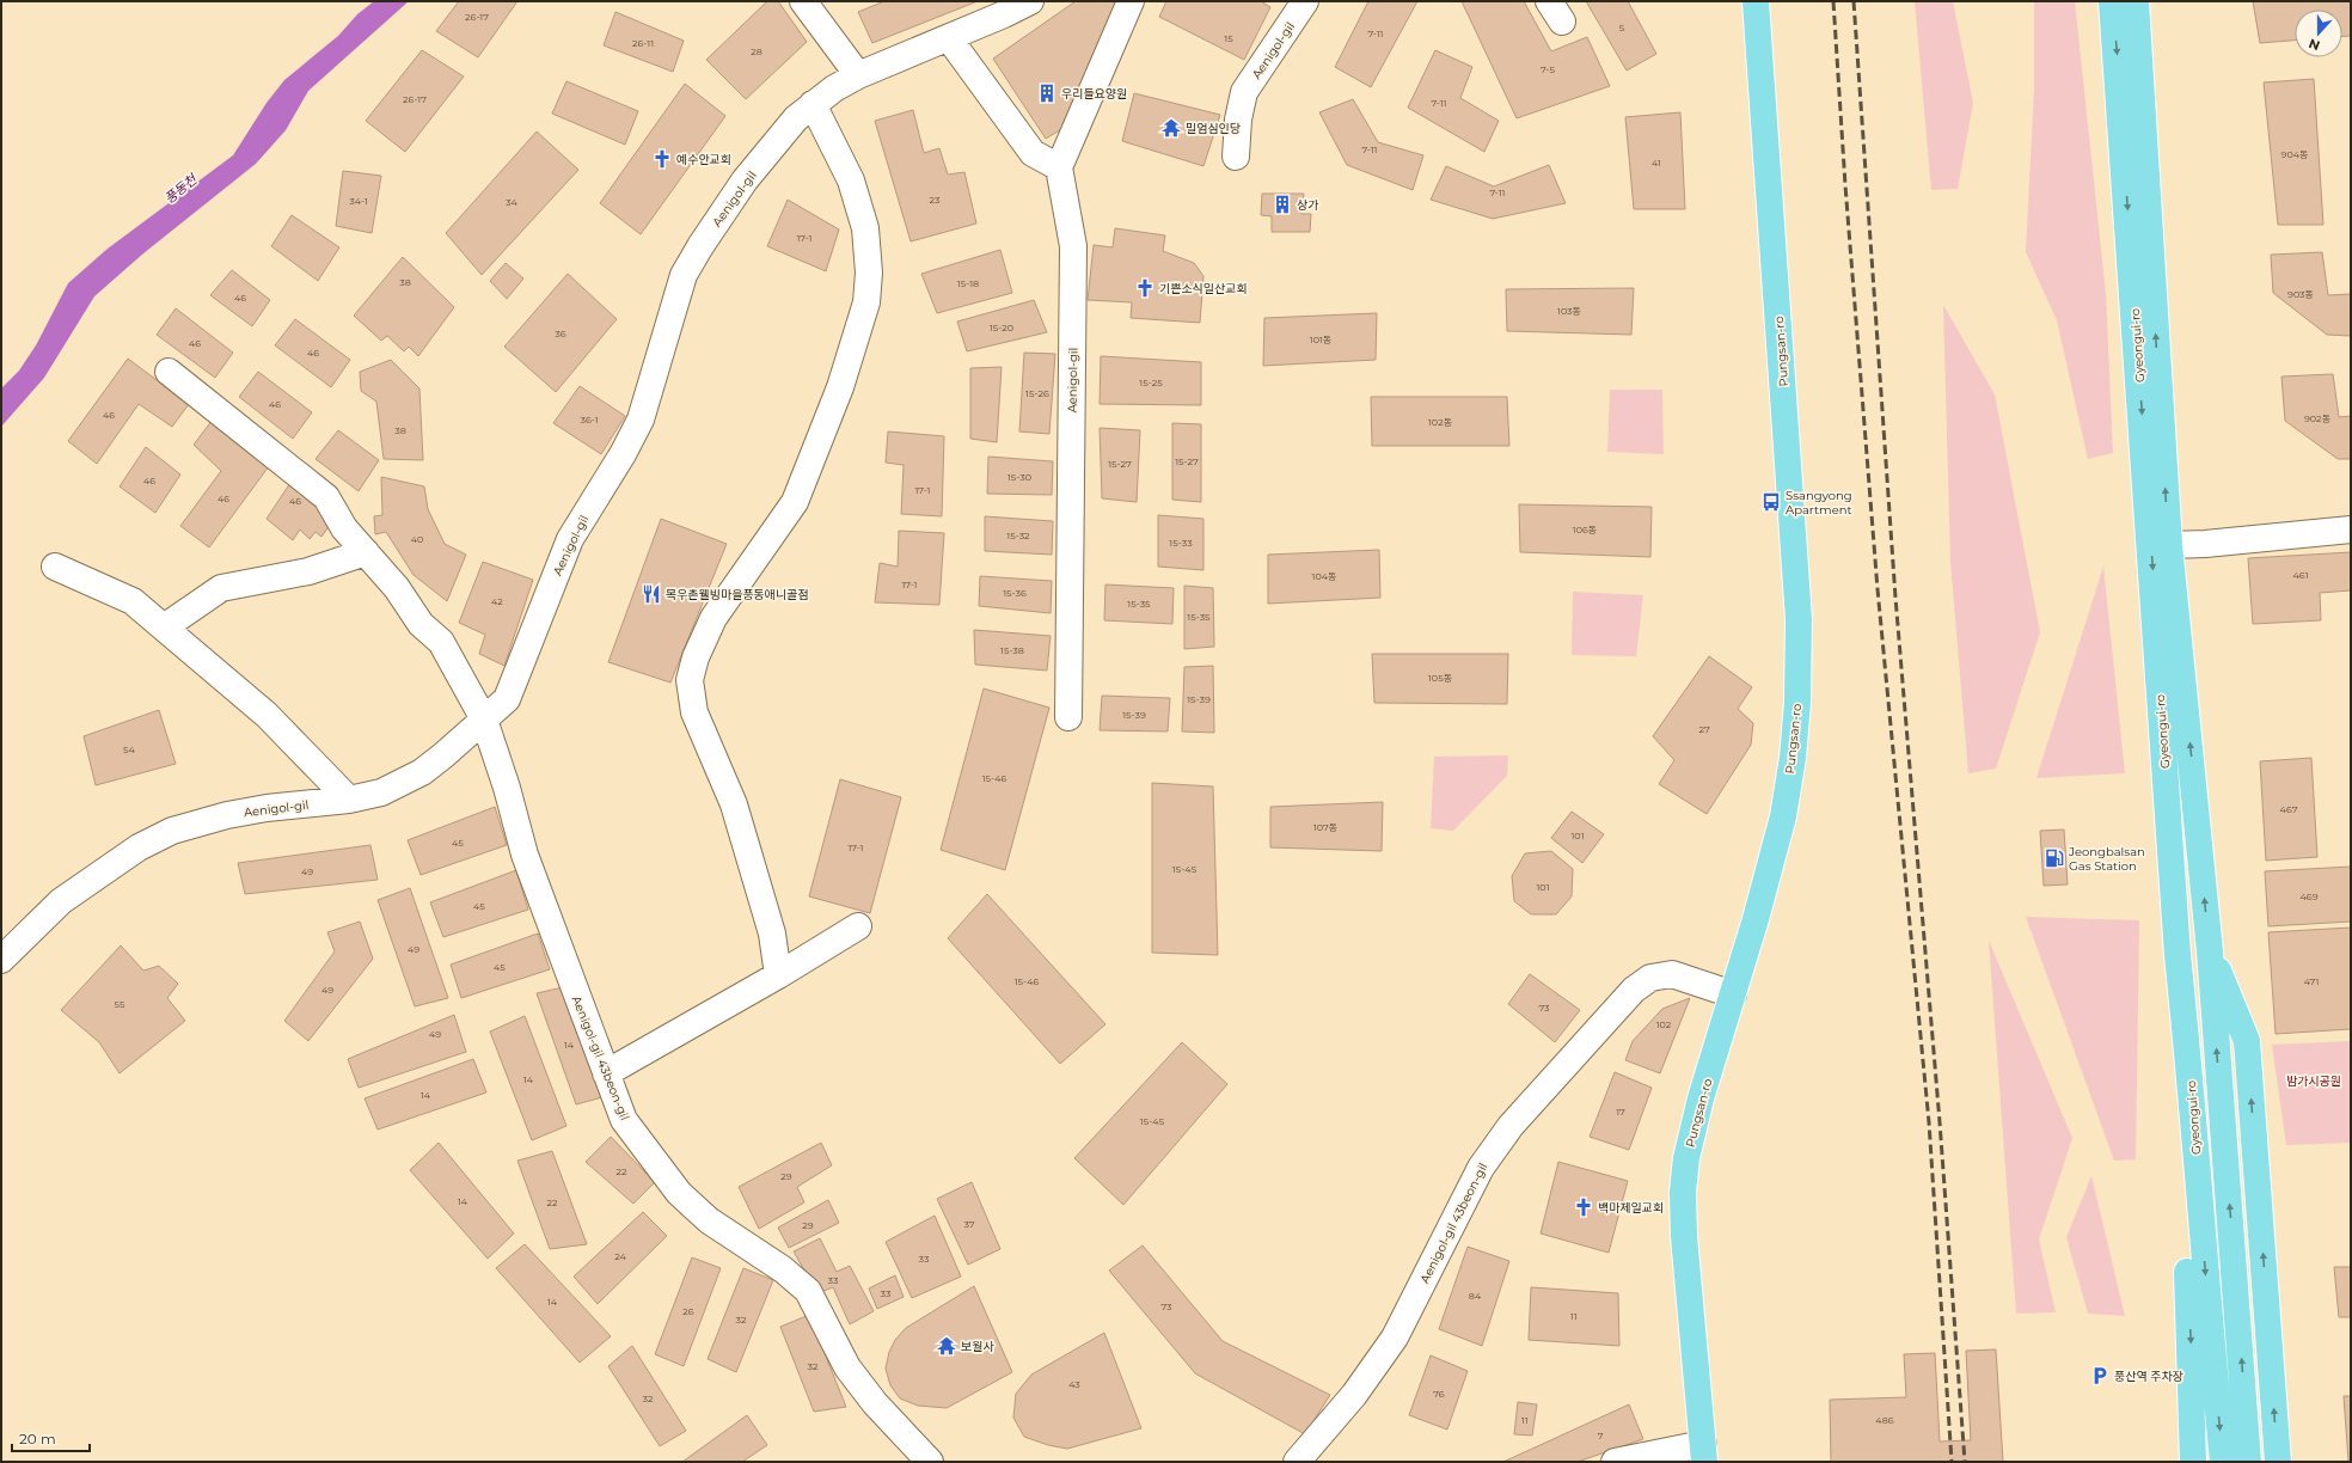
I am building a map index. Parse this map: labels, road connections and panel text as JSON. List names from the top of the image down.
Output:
{
  "streets": {
    "main road": ["Gyeongui-ro", "Pungsan-ro"],
    "street": ["Aenigol-gil", "Aenigol-gil 43beon-gil"]
  },
  "crossings": [
    ["Aenigol-gil", "Aenigol-gil 43beon-gil"],
    ["Pungsan-ro", "Aenigol-gil 43beon-gil"]
  ],
  "water": ["풍동천"],
  "parks": ["밤가시공원"],
  "places": {
    "building": ["우리들요양원", "상가"],
    "temple": ["밀엄심인당", "보월사"],
    "church": ["예수안교회", "기쁜소식일산교회", "백마제일교회"],
    "bus stop": ["Ssangyong Apartment"],
    "restaurant": ["목우촌웰빙마을풍동애니골점"],
    "fuel station": ["Jeongbalsan Gas Station"],
    "parking": ["풍산역 주차장"]
  },
  "house_numbers": [
    "26-17",
    "5",
    "7-11",
    "15",
    "26-11",
    "28",
    "7-5",
    "26-17",
    "7-11",
    "7-11",
    "904동",
    "41",
    "7-11",
    "23",
    "34-1",
    "34",
    "17-1",
    "38",
    "15-18",
    "903동",
    "46",
    "103동",
    "15-20",
    "36",
    "101동",
    "46",
    "46",
    "15-25",
    "15-26",
    "46",
    "46",
    "902동",
    "36-1",
    "102동",
    "38",
    "15-27",
    "15-27",
    "15-30",
    "46",
    "17-1",
    "46",
    "46",
    "106동",
    "15-32",
    "40",
    "15-33",
    "461",
    "104동",
    "17-1",
    "15-36",
    "42",
    "15-35",
    "15-35",
    "15-38",
    "105동",
    "15-39",
    "15-39",
    "27",
    "54",
    "15-46",
    "467",
    "107동",
    "101",
    "45",
    "17-1",
    "15-45",
    "49",
    "101",
    "469",
    "45",
    "49",
    "45",
    "15-46",
    "471",
    "49",
    "55",
    "73",
    "102",
    "49",
    "14",
    "14",
    "14",
    "17",
    "15-45",
    "22",
    "29",
    "14",
    "22",
    "37",
    "29",
    "24",
    "33",
    "33",
    "33",
    "84",
    "14",
    "73",
    "26",
    "11",
    "32",
    "32",
    "43",
    "76",
    "32",
    "11",
    "486",
    "7"
  ],
  "scale_bar": "20 m",
  "north": "bottom"
}
